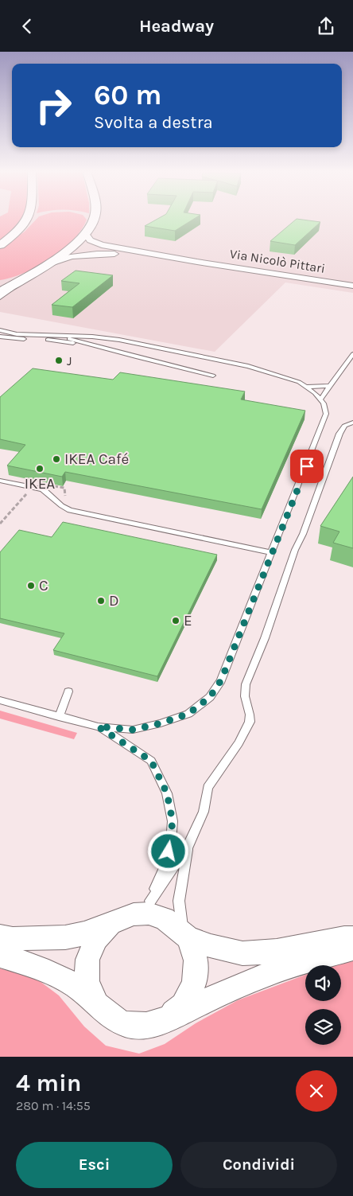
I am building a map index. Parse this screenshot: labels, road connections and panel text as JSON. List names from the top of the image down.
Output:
{
  "streets": {
    "street": ["Via Nicolò Pittari"]
  },
  "places": [
    "J",
    "IKEA Café",
    "IKEA",
    "C",
    "D",
    "E"
  ],
  "page": {
    "header": "Headway",
    "turn": ["60 m", "Svolta a destra"],
    "heading": ["4 min", "280 m · 14:55"],
    "buttons": ["Esci", "Condividi"]
  }
}
